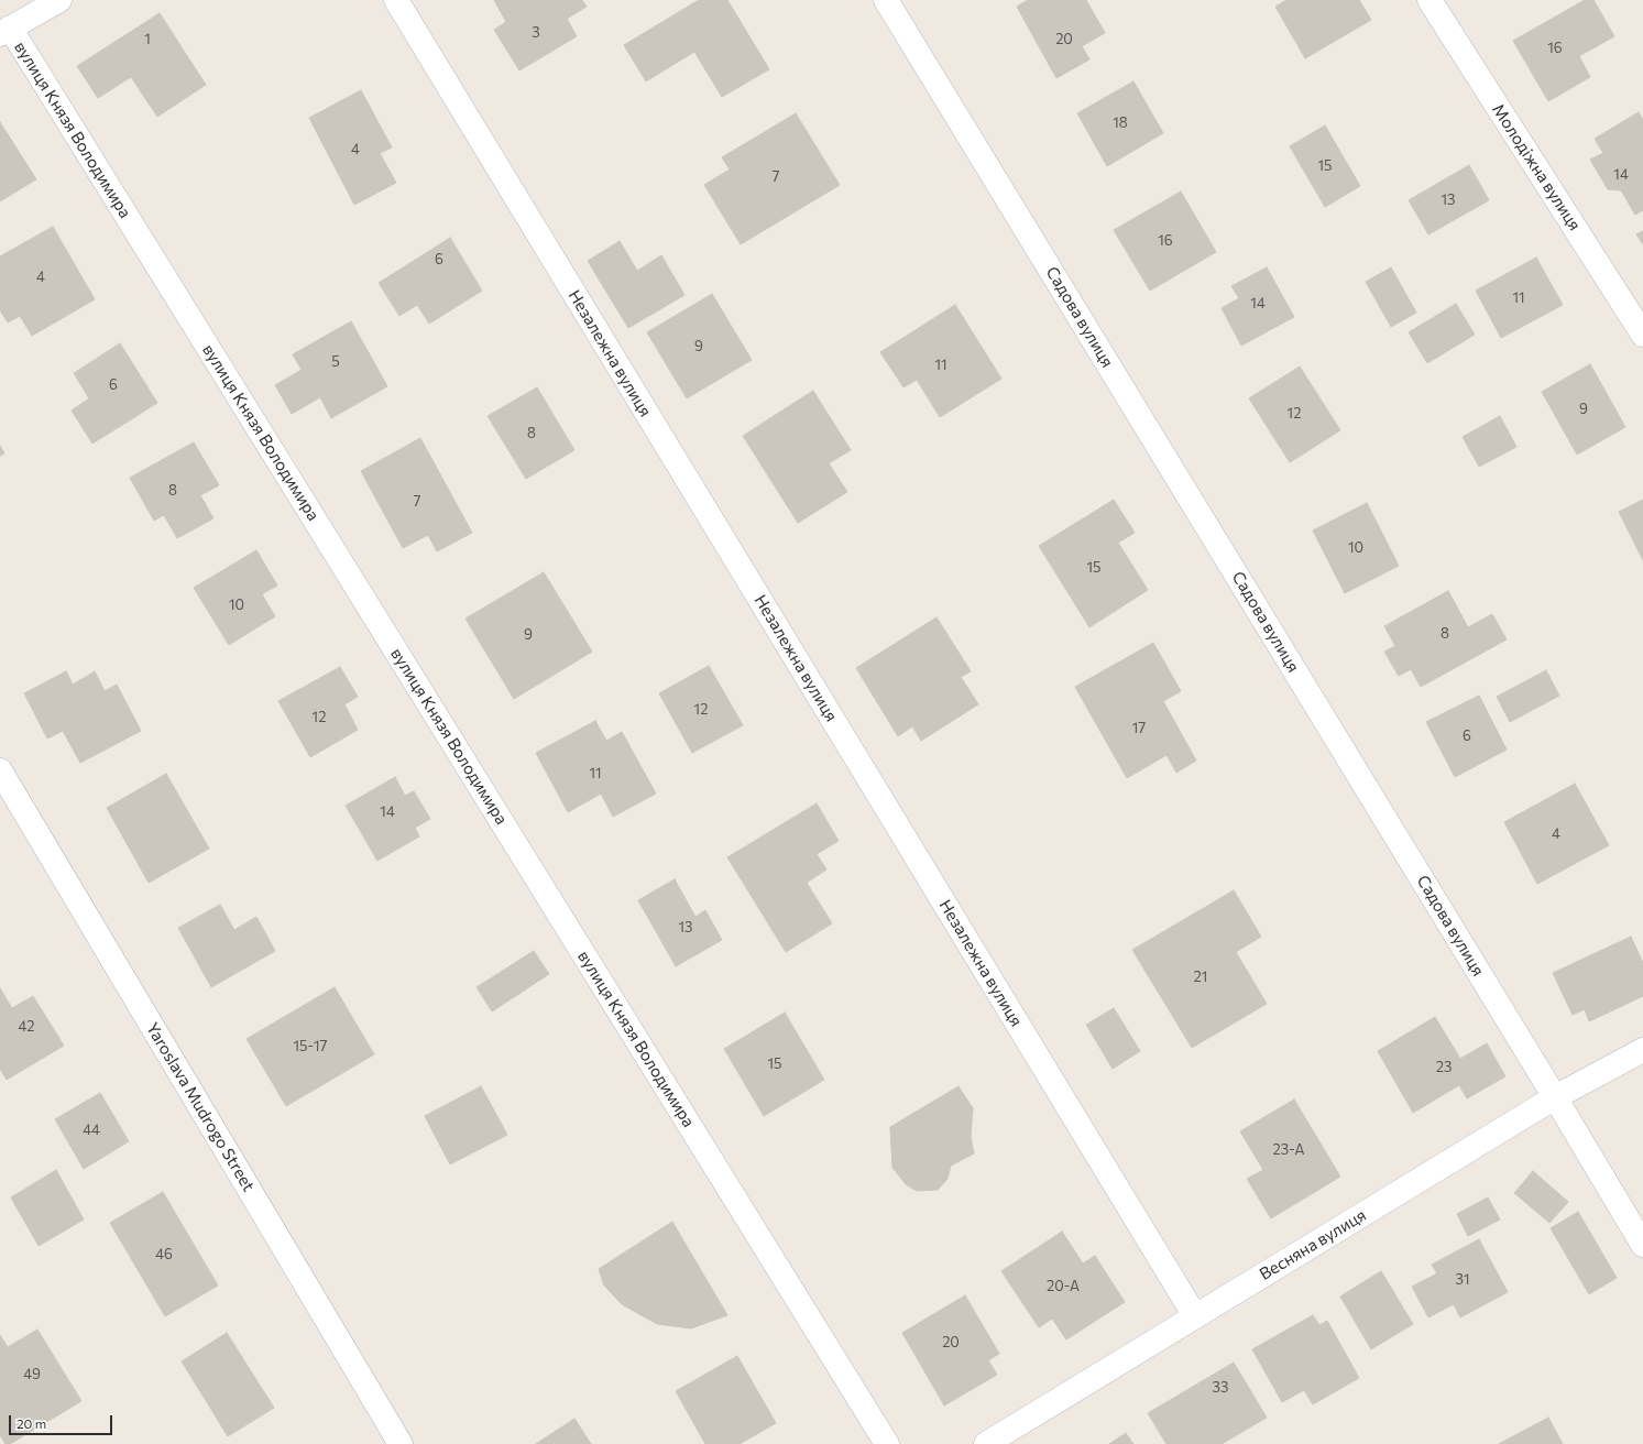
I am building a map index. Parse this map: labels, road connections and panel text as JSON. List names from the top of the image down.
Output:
{
  "streets": {
    "street": [
      "вулиця Князя Володимира",
      "Молодіжна вулиця",
      "Садова вулиця",
      "Незалежна вулиця",
      "Yaroslava Mudrogo Street",
      "Весняна вулиця"
    ]
  },
  "crossings": [
    ["Садова вулиця", "Весняна вулиця"],
    ["Незалежна вулиця", "Весняна вулиця"]
  ],
  "house_numbers": [
    "3",
    "1",
    "20",
    "16",
    "18",
    "4",
    "15",
    "14",
    "7",
    "13",
    "16",
    "6",
    "4",
    "11",
    "14",
    "9",
    "5",
    "11",
    "6",
    "9",
    "12",
    "8",
    "8",
    "7",
    "10",
    "15",
    "10",
    "8",
    "9",
    "12",
    "12",
    "17",
    "6",
    "11",
    "14",
    "4",
    "13",
    "21",
    "42",
    "15-17",
    "15",
    "23",
    "44",
    "23-А",
    "46",
    "31",
    "20-А",
    "20",
    "49",
    "33"
  ],
  "scale_bar": "20 m"
}
